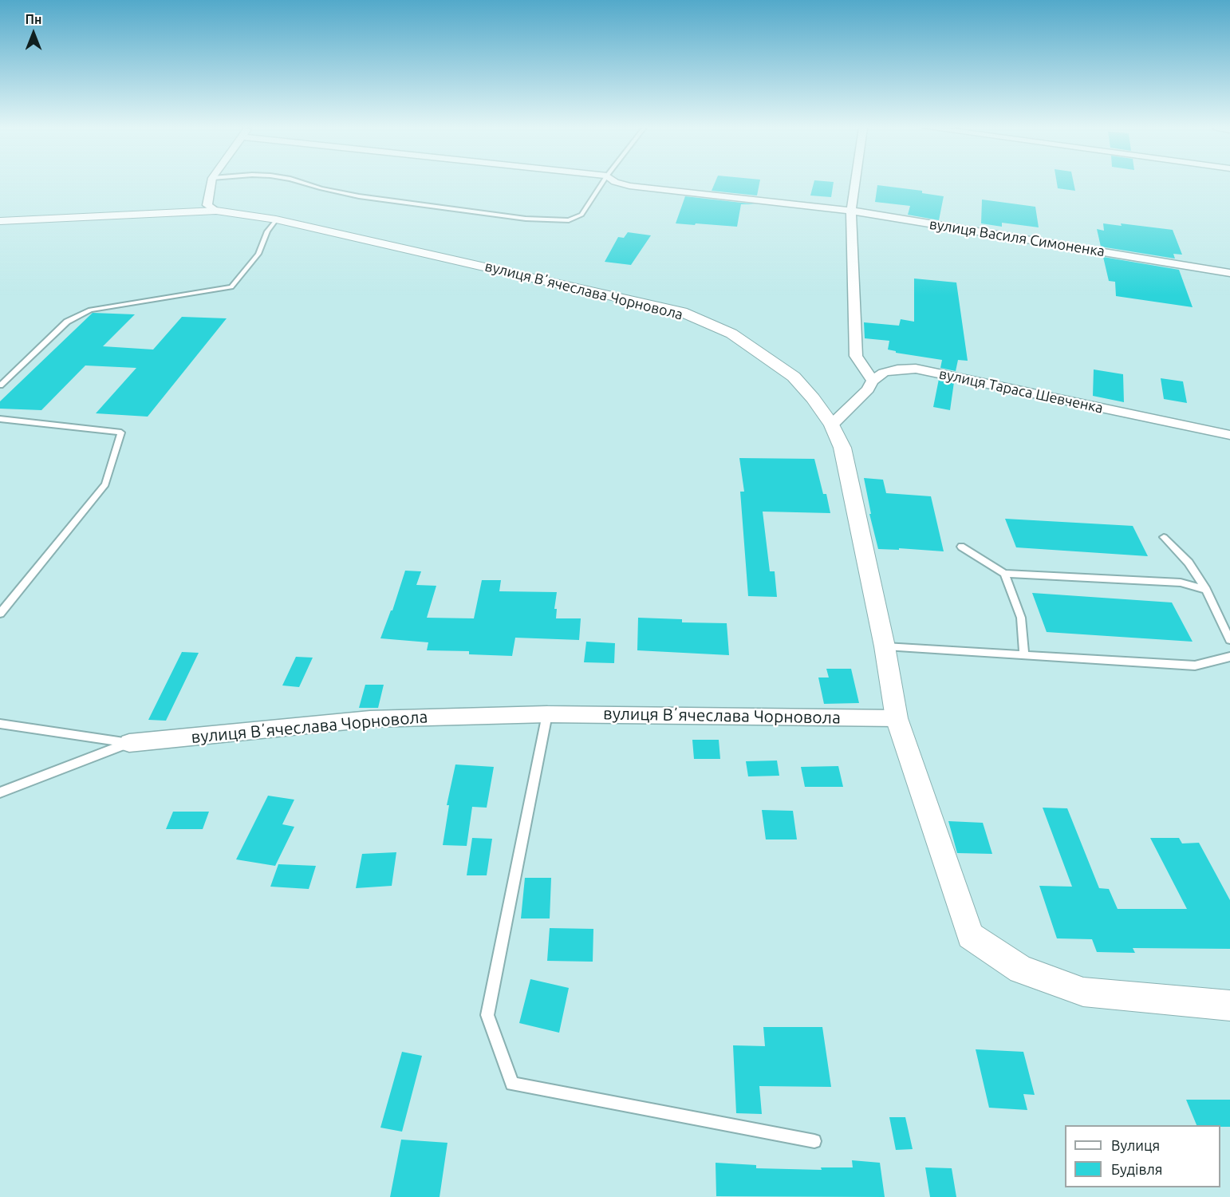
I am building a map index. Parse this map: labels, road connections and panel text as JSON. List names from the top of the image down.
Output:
{
  "streets": {
    "street": ["вулиця Василя Симоненка", "вулиця Вʼячеслава Чорновола", "вулиця Тараса Шевченка"]
  },
  "crossings": [
    ["вулиця Вʼячеслава Чорновола", "вулиця Тараса Шевченка"]
  ],
  "legend": ["Вулиця", "Будівля"],
  "north": "top"
}
